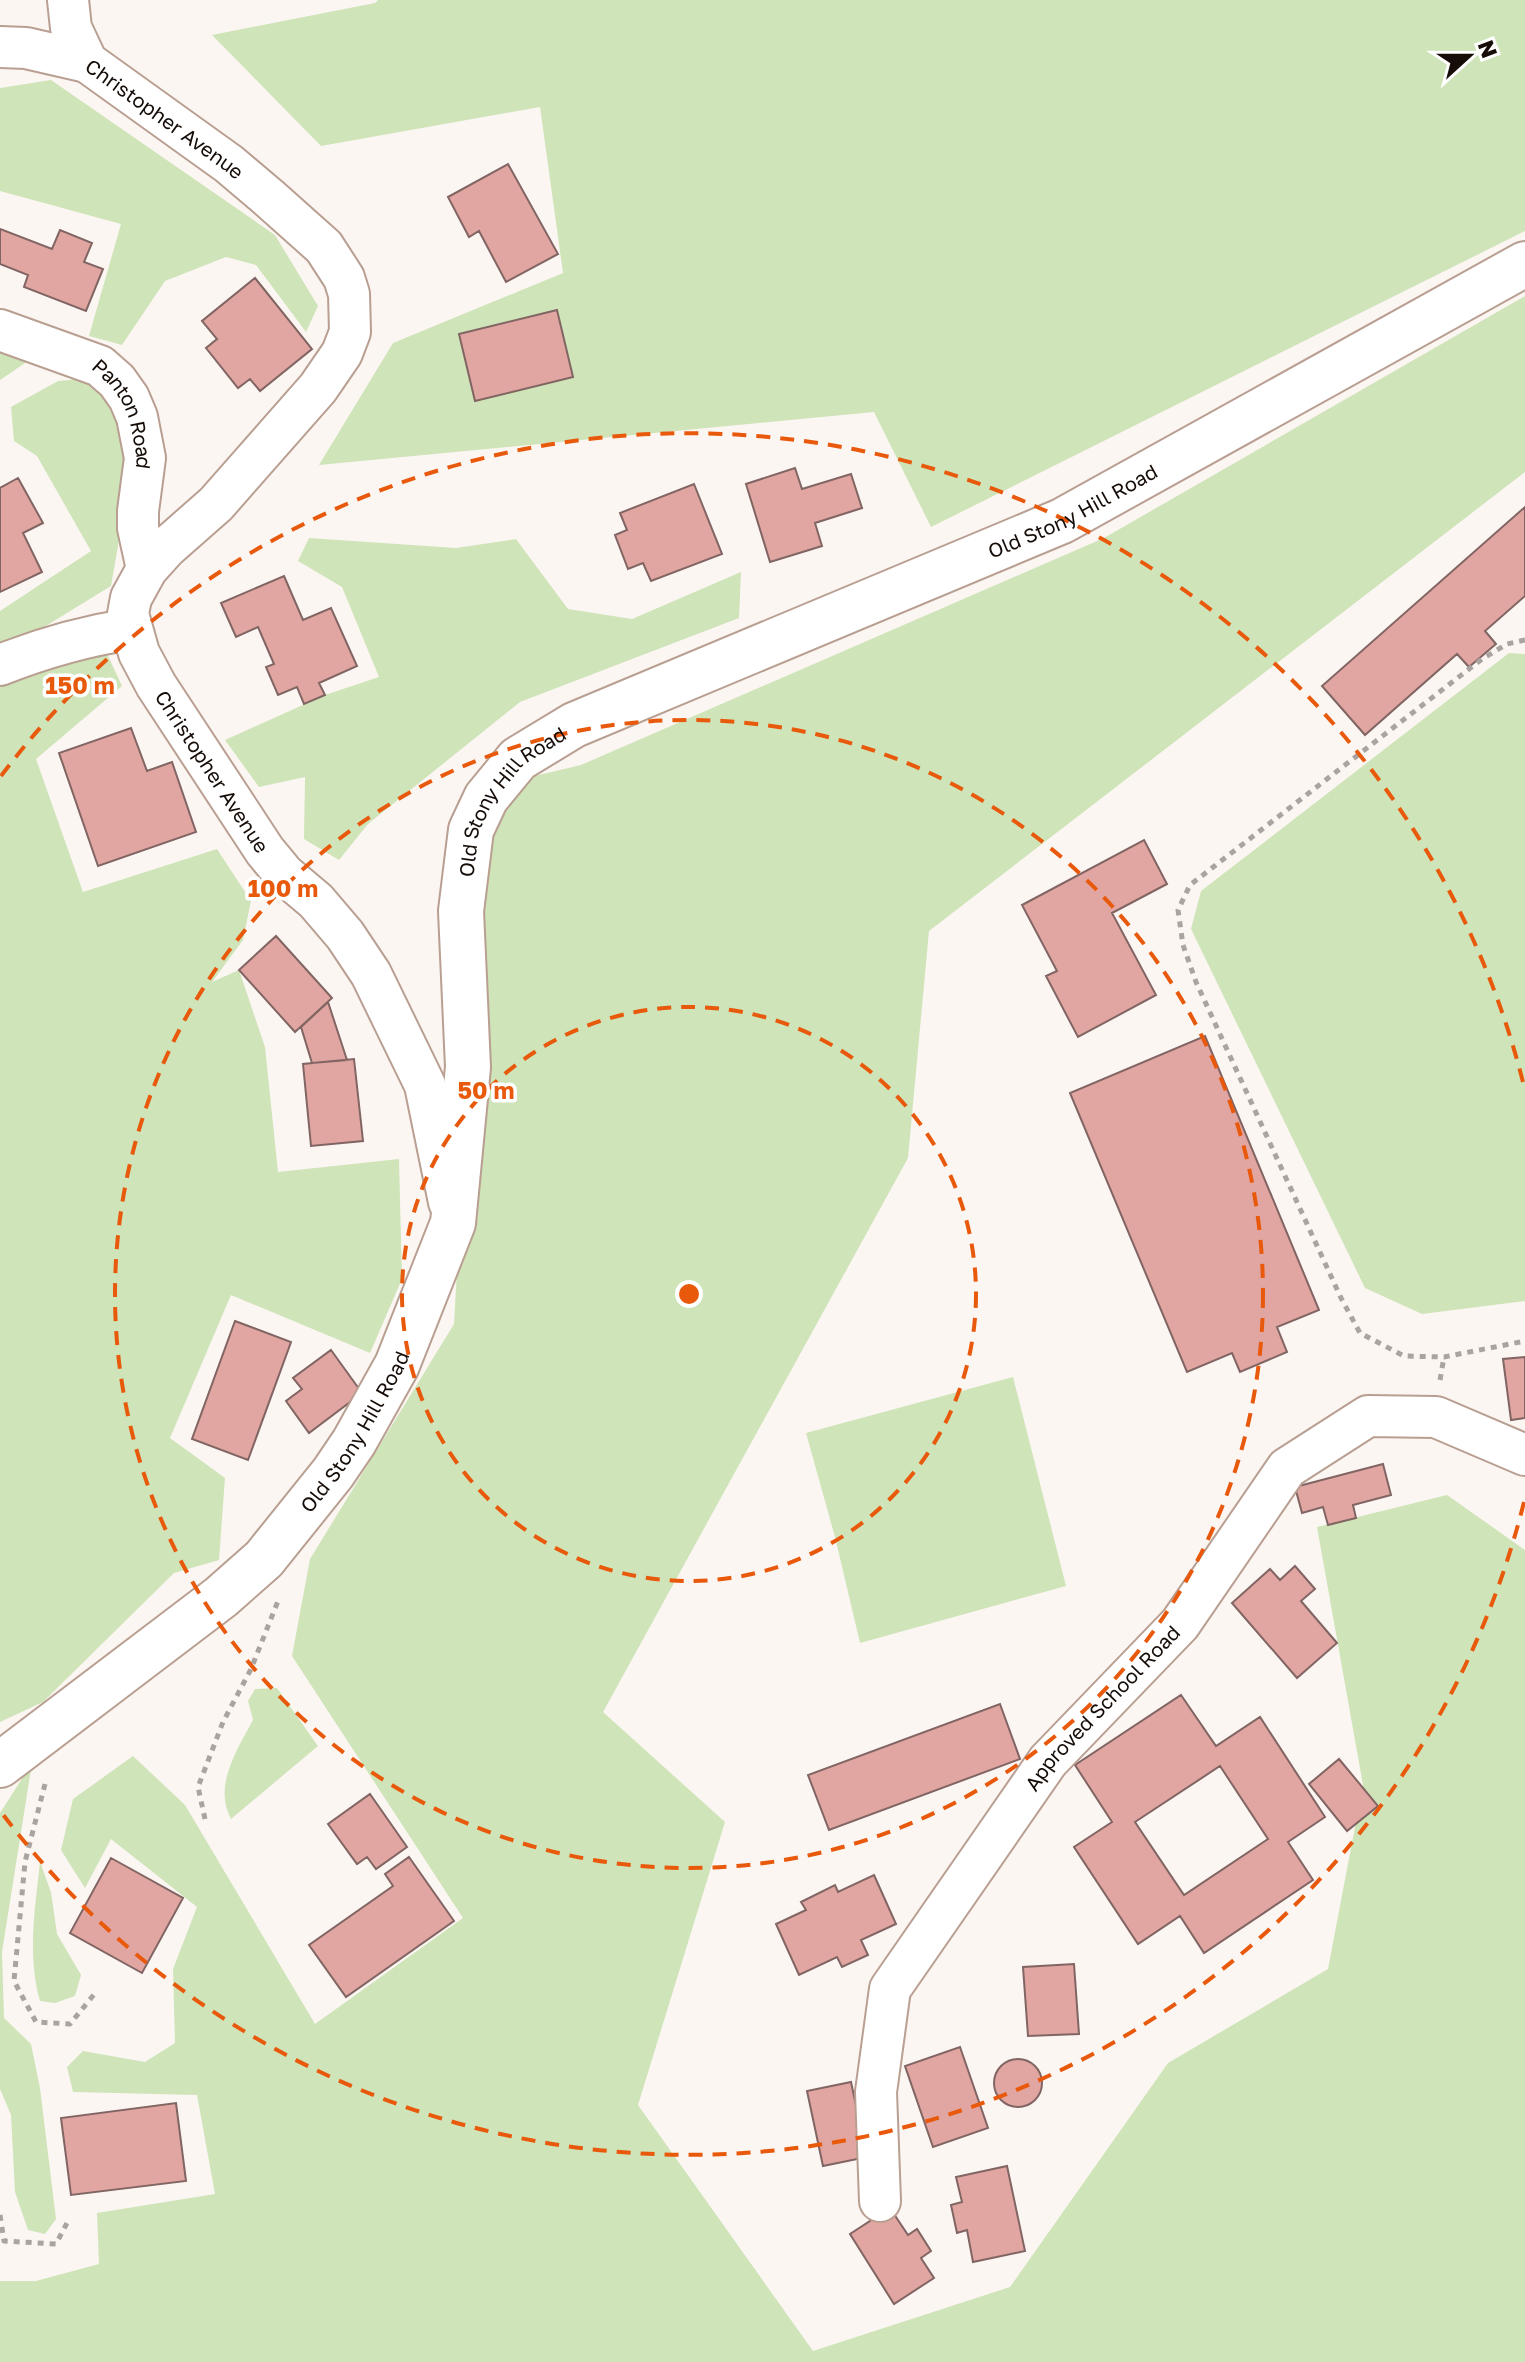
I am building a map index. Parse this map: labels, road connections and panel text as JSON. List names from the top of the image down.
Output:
{
  "streets": {
    "street": [
      "Christopher Avenue",
      "Panton Road",
      "Old Stony Hill Road",
      "Approved School Road"
    ]
  },
  "crossings": [
    ["Christopher Avenue", "Panton Road"],
    ["Christopher Avenue", "Old Stony Hill Road"]
  ],
  "north": "right",
  "rings": ["150 m", "100 m", "50 m"]
}
